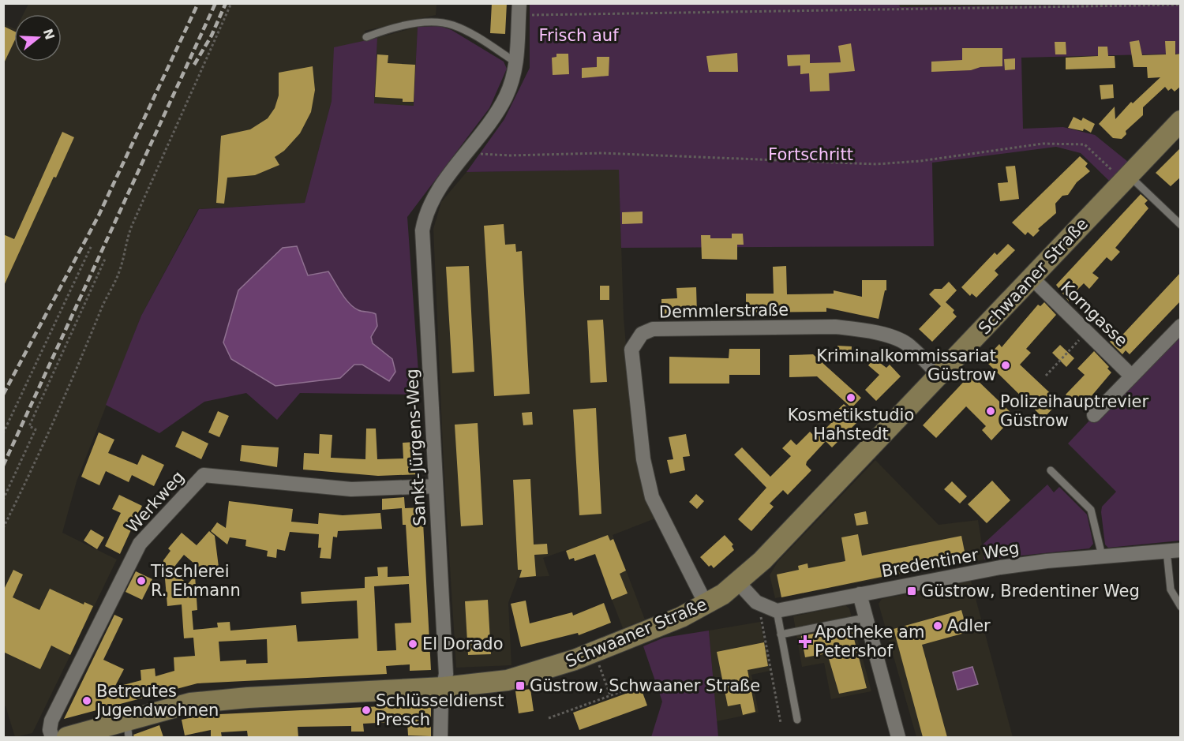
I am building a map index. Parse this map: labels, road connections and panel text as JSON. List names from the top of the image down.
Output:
{
  "streets": {
    "main road": ["Schwaaner Straße"],
    "street": [
      "Demmlerstraße",
      "Korngasse",
      "Sankt-Jürgens-Weg",
      "Werkweg",
      "Bredentiner Weg"
    ]
  },
  "crossings": [
    ["Schwaaner Straße", "Demmlerstraße"],
    ["Schwaaner Straße", "Korngasse"],
    ["Schwaaner Straße", "Sankt-Jürgens-Weg"],
    ["Sankt-Jürgens-Weg", "Werkweg"]
  ],
  "parks": ["Frisch auf", "Fortschritt"],
  "places": {
    "other": [
      "Kriminalkommissariat Güstrow",
      "Kosmetikstudio Hahstedt",
      "Polizeihauptrevier Güstrow",
      "Tischlerei R. Ehmann",
      "Adler",
      "El Dorado",
      "Betreutes Jugendwohnen",
      "Schlüsseldienst Presch"
    ],
    "transit": ["Güstrow, Bredentiner Weg", "Güstrow, Schwaaner Straße"],
    "health": ["Apotheke am Petershof"]
  },
  "north": "right"
}
